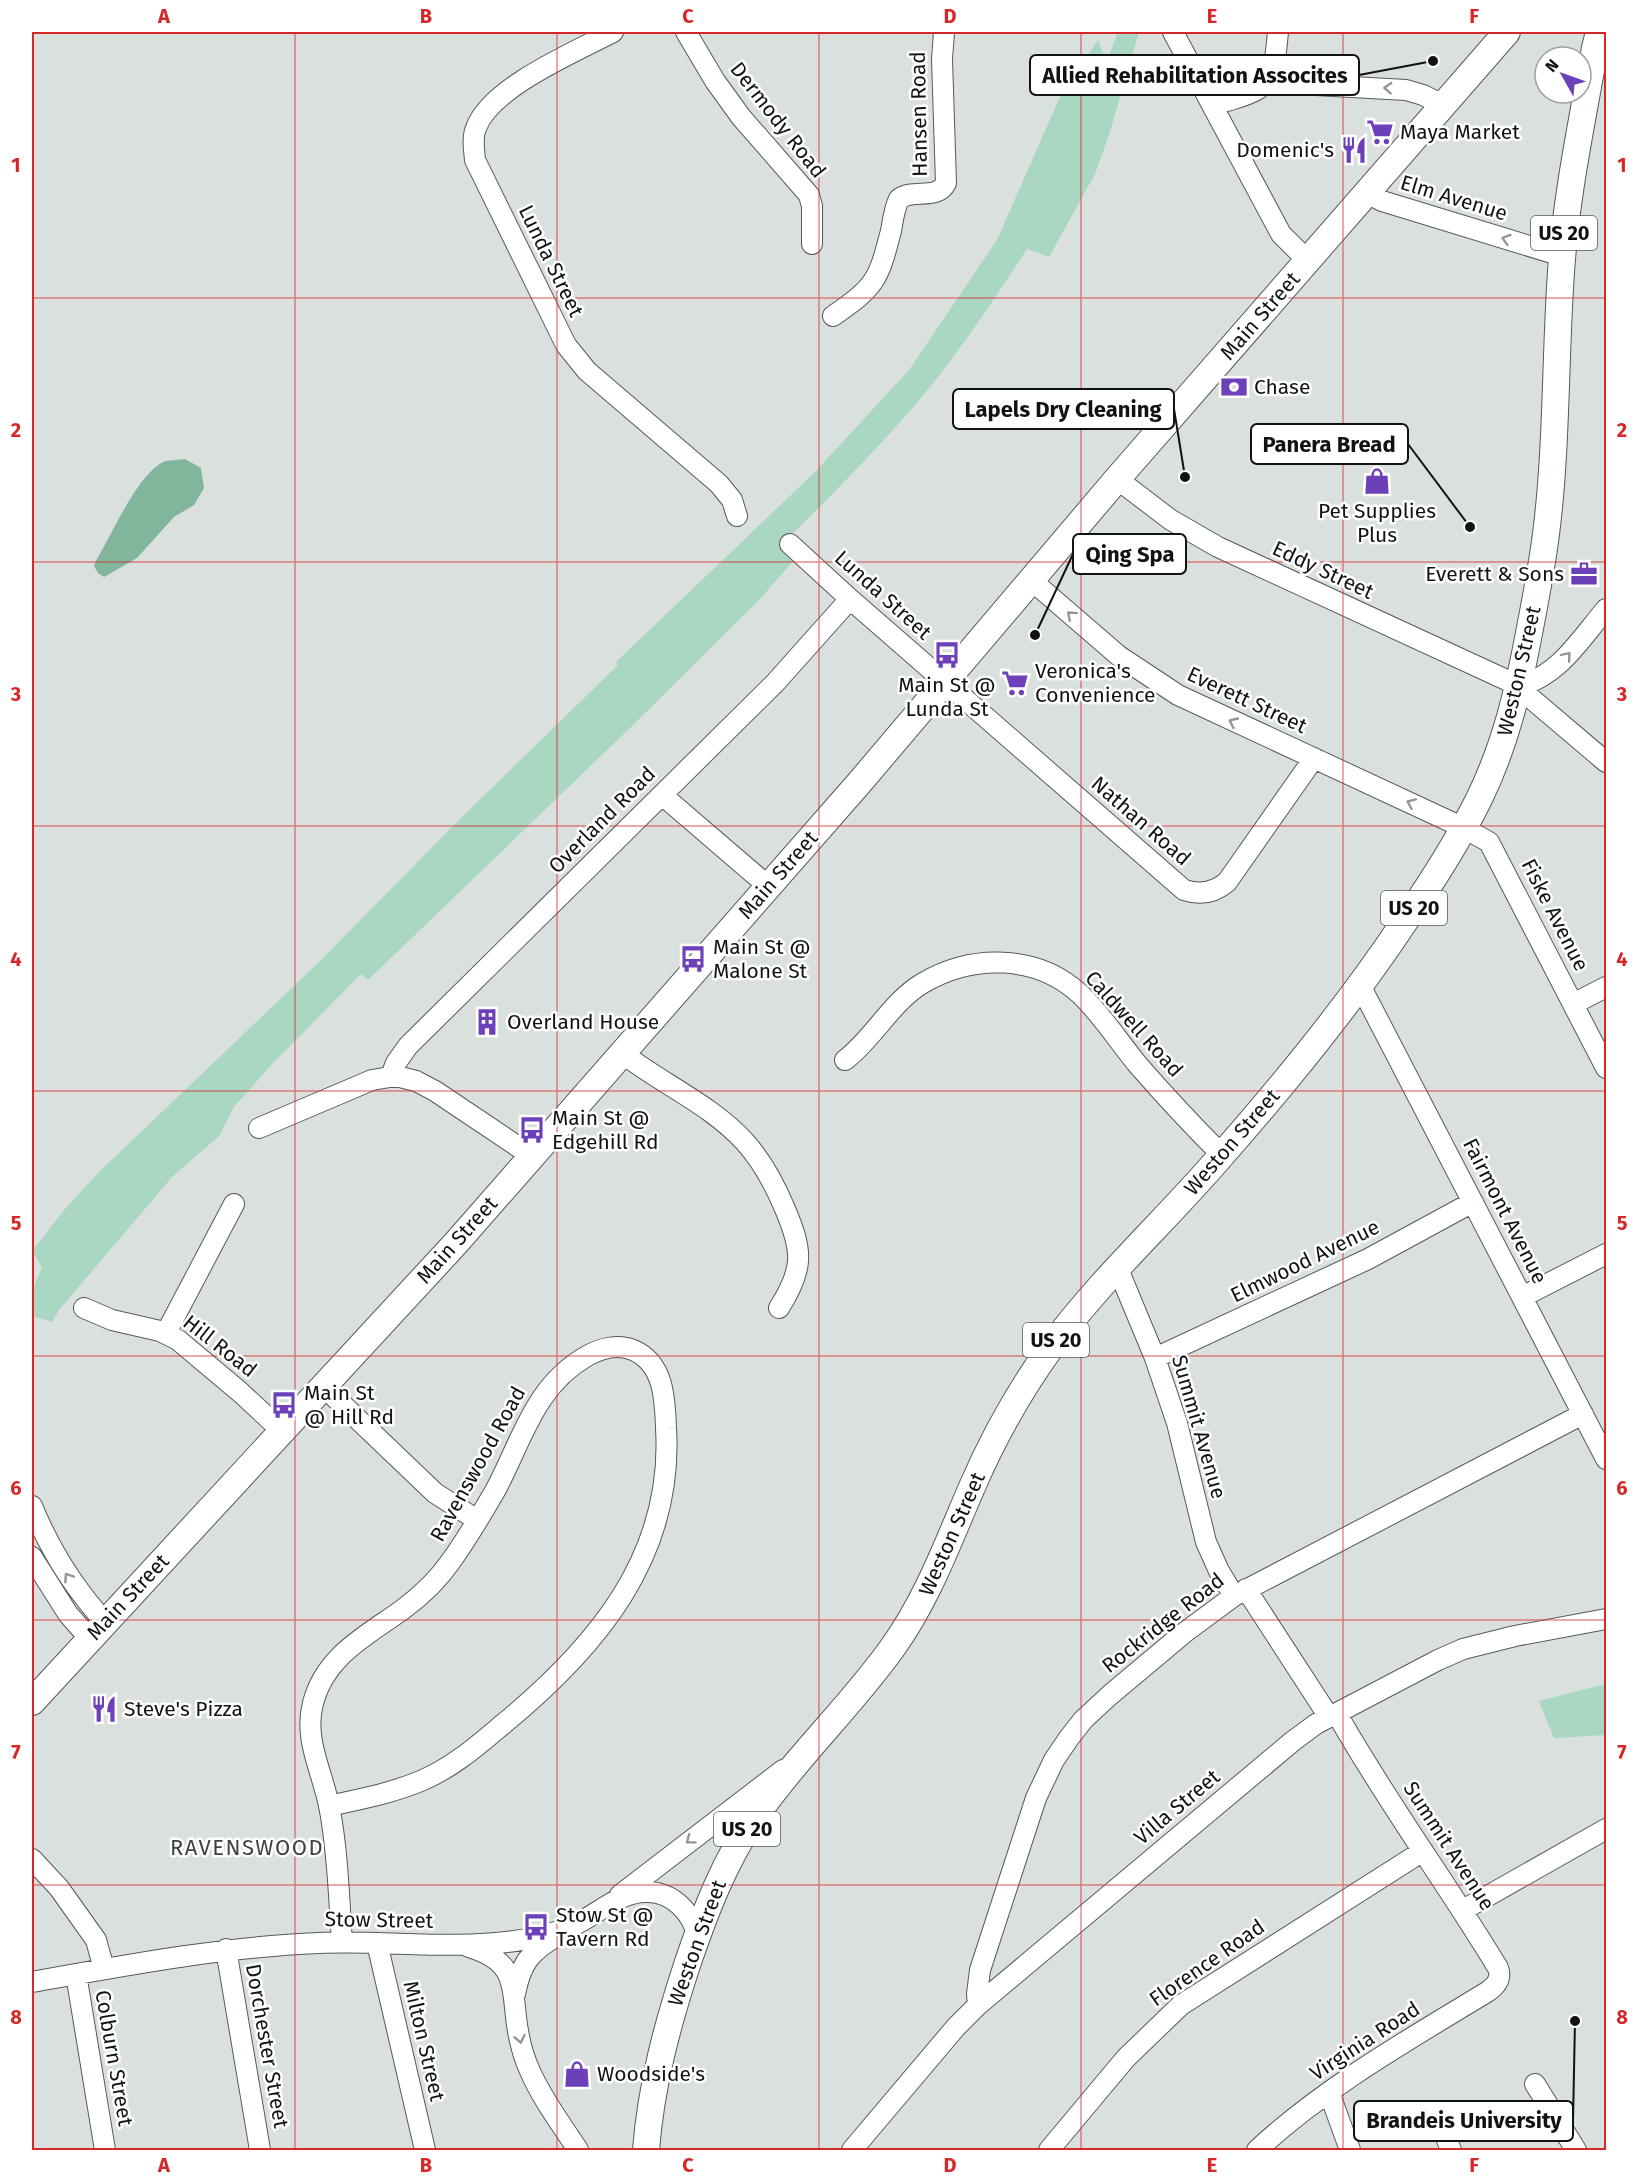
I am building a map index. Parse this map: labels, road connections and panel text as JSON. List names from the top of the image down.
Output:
{
  "streets": {
    "main road": ["US 20", "Main Street", "Weston Street"],
    "street": [
      "Hansen Road",
      "Dermody Road",
      "Elm Avenue",
      "Lunda Street",
      "Eddy Street",
      "Everett Street",
      "Overland Road",
      "Nathan Road",
      "Fiske Avenue",
      "Caldwell Road",
      "Fairmont Avenue",
      "Elmwood Avenue",
      "Hill Road",
      "Summit Avenue",
      "Ravenswood Road",
      "Rockridge Road",
      "Villa Street",
      "Stow Street",
      "Florence Road",
      "Milton Street",
      "Virginia Road",
      "Dorchester Street",
      "Colburn Street"
    ]
  },
  "crossings": [
    ["Elm Avenue", "Main Street"],
    ["Elm Avenue", "Weston Street"],
    ["Lunda Street", "Main Street"],
    ["Lunda Street", "Overland Road"],
    ["Lunda Street", "Nathan Road"],
    ["Main Street", "Eddy Street"],
    ["Main Street", "Everett Street"],
    ["Main Street", "Nathan Road"],
    ["Main Street", "Hill Road"],
    ["Eddy Street", "Weston Street"],
    ["Weston Street", "Everett Street"],
    ["Weston Street", "Fiske Avenue"],
    ["Weston Street", "Caldwell Road"],
    ["Weston Street", "Fairmont Avenue"],
    ["Weston Street", "Summit Avenue"],
    ["Weston Street", "Stow Street"],
    ["Everett Street", "Nathan Road"],
    ["Everett Street", "Fiske Avenue"],
    ["Fairmont Avenue", "Elmwood Avenue"],
    ["Fairmont Avenue", "Rockridge Road"],
    ["Elmwood Avenue", "Summit Avenue"],
    ["Summit Avenue", "Rockridge Road"],
    ["Summit Avenue", "Villa Street"],
    ["Summit Avenue", "Florence Road"],
    ["Summit Avenue", "Virginia Road"],
    ["Ravenswood Road", "Stow Street"],
    ["Rockridge Road", "Villa Street"],
    ["Stow Street", "Milton Street"],
    ["Stow Street", "Dorchester Street"],
    ["Stow Street", "Colburn Street"]
  ],
  "one_way": ["Elm Avenue", "Everett Street"],
  "districts": ["RAVENSWOOD"],
  "places": {
    "other": [
      "Allied Rehabilitation Assocites",
      "Lapels Dry Cleaning",
      "Panera Bread",
      "Qing Spa",
      "Brandeis University"
    ],
    "supermarket": ["Maya Market", "Veronica's Convenience"],
    "restaurant": ["Domenic's", "Steve's Pizza"],
    "bank": ["Chase"],
    "shop": ["Pet Supplies Plus", "Woodside's"],
    "office": ["Everett & Sons"],
    "bus stop": [
      "Main St @ Lunda St",
      "Main St @ Malone St",
      "Main St @ Edgehill Rd",
      "Main St @ Hill Rd",
      "Stow St @ Tavern Rd"
    ],
    "building": ["Overland House"]
  },
  "north": "top left",
  "grid": {
    "columns": [
      "A",
      "B",
      "C",
      "D",
      "E",
      "F"
    ],
    "rows": [
      "1",
      "2",
      "3",
      "4",
      "5",
      "6",
      "7",
      "8"
    ]
  }
}
